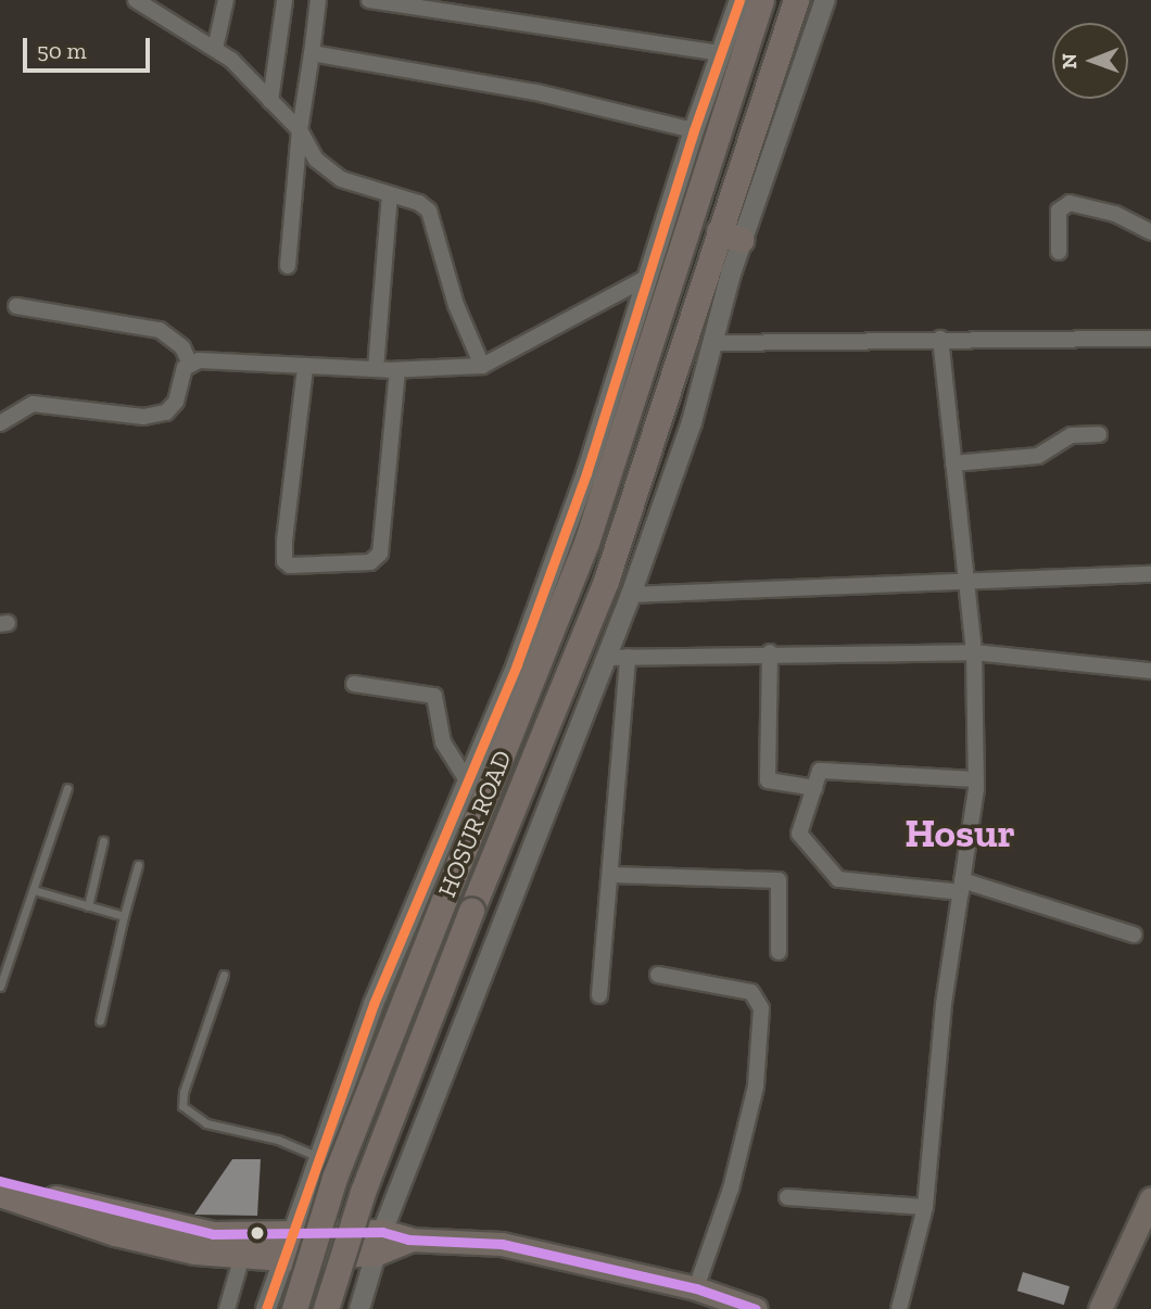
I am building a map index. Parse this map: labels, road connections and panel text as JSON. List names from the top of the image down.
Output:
{
  "streets": {
    "highway": ["HOSUR ROAD"]
  },
  "districts": ["Hosur"],
  "scale_bar": "50 m",
  "north": "left"
}
